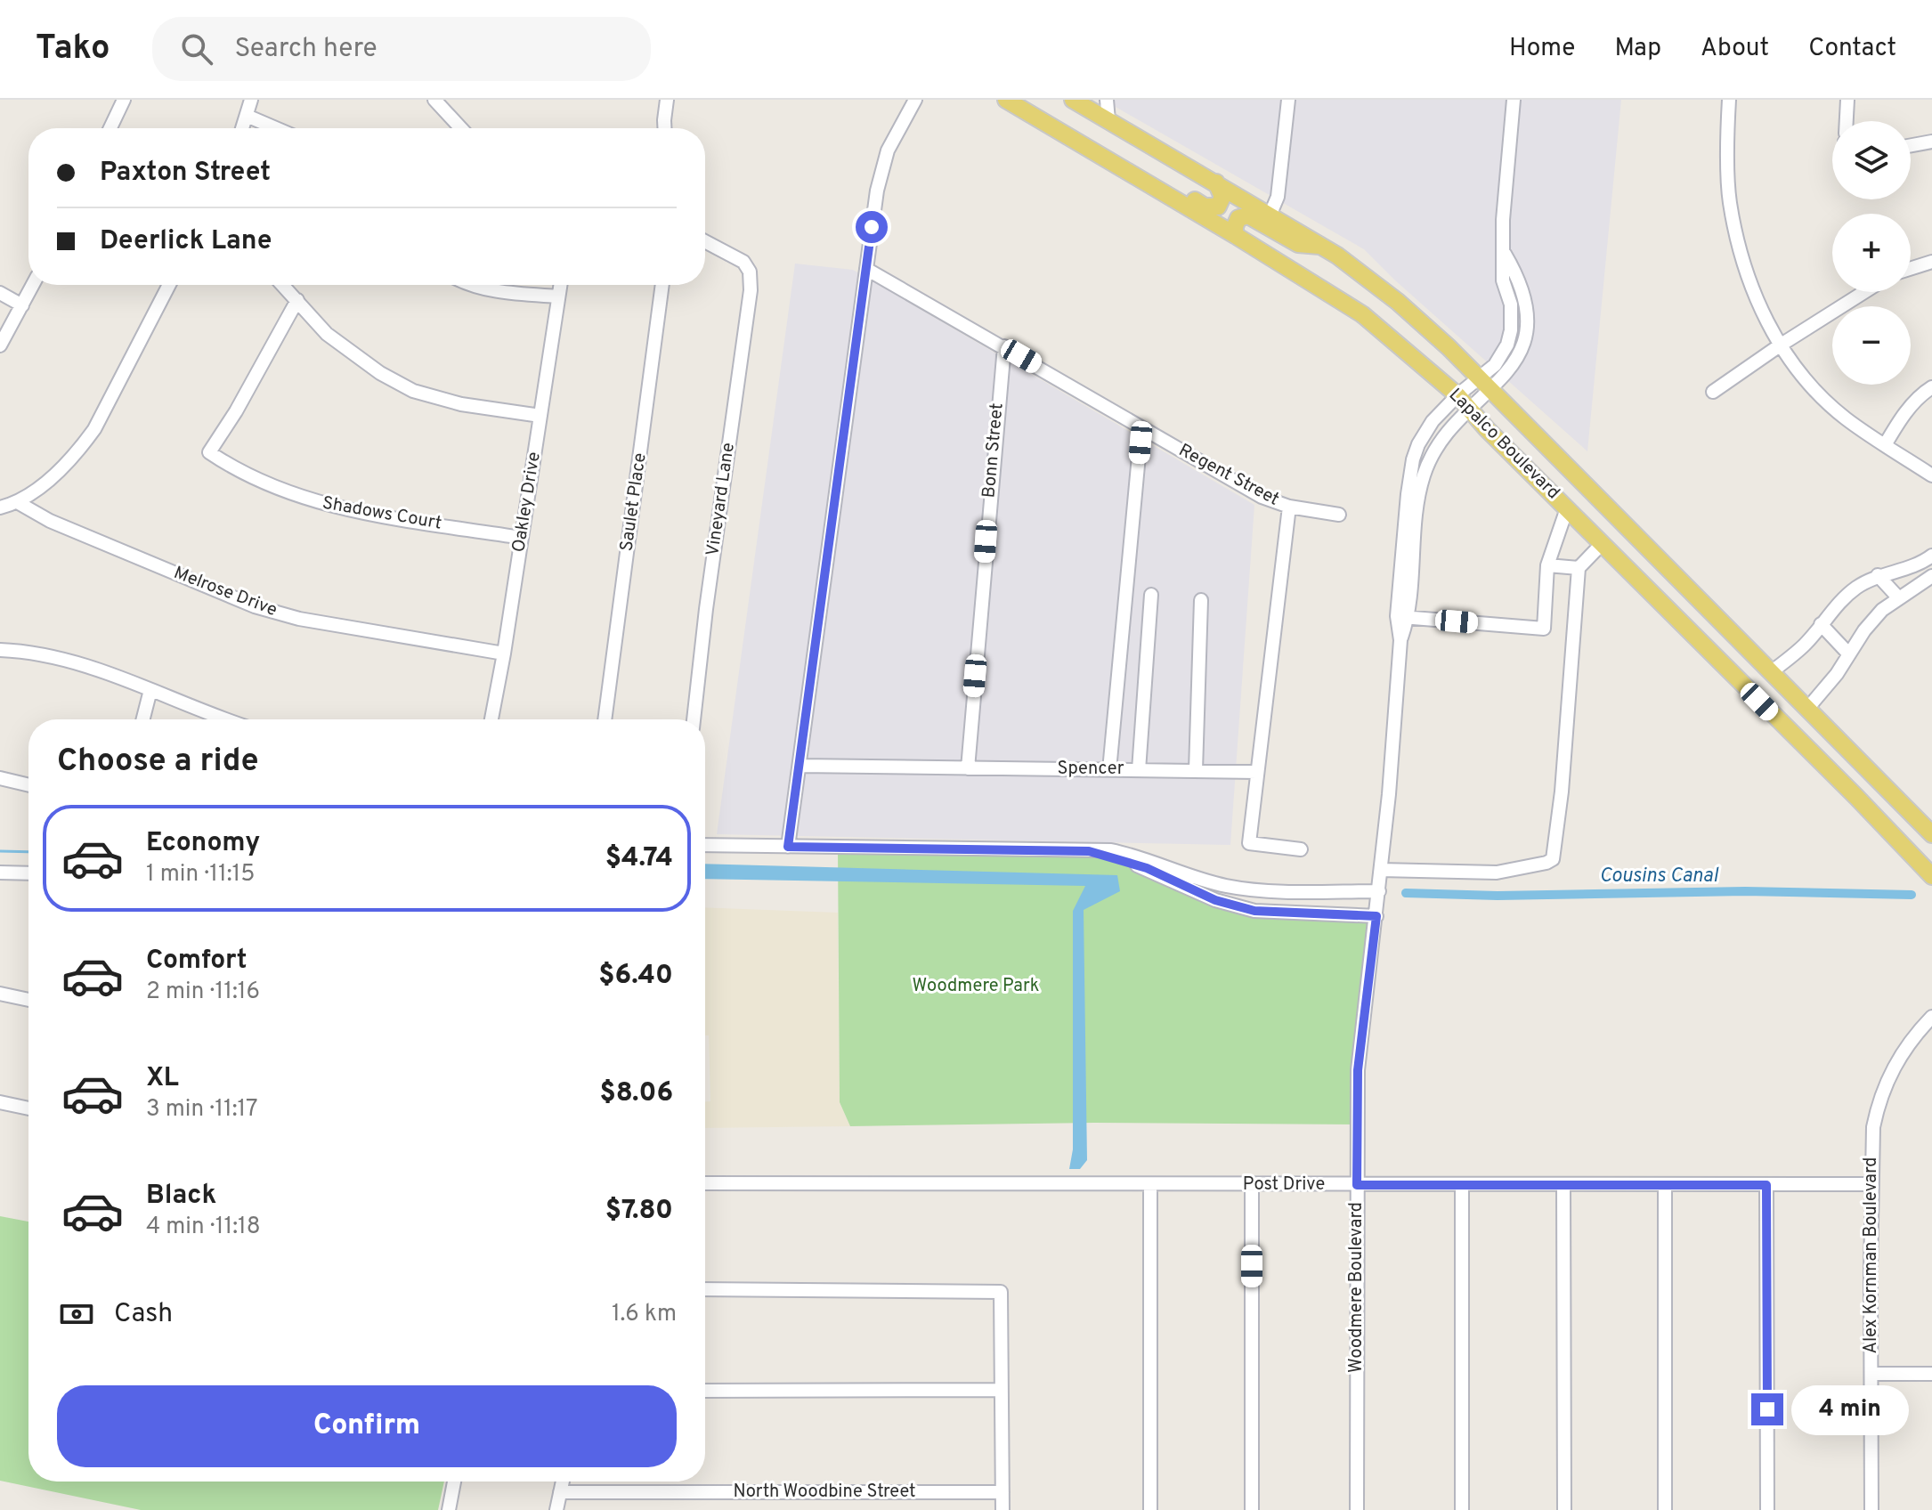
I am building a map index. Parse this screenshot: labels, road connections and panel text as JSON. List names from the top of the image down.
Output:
{
  "streets": {
    "main road": ["Lapalco Boulevard"],
    "street": [
      "Bonn Street",
      "Regent Street",
      "Vineyard Lane",
      "Oakley Drive",
      "Saulet Place",
      "Shadows Court",
      "Melrose Drive",
      "Spencer",
      "Post Drive",
      "Alex Kornman Boulevard",
      "Woodmere Boulevard",
      "North Woodbine Street"
    ]
  },
  "crossings": [
    ["Lapalco Boulevard", "Woodmere Boulevard"],
    ["Bonn Street", "Regent Street"],
    ["Bonn Street", "Spencer"],
    ["Oakley Drive", "Shadows Court"],
    ["Oakley Drive", "Melrose Drive"],
    ["Post Drive", "Alex Kornman Boulevard"],
    ["Post Drive", "Woodmere Boulevard"]
  ],
  "water": ["Cousins Canal"],
  "parks": ["Woodmere Park"],
  "page": {
    "header": "Tako",
    "search": "Search here",
    "nav": [
      "Home",
      "Map",
      "About",
      "Contact"
    ],
    "map_buttons": ["+", "−"],
    "banner": ["Paxton Street", "Deerlick Lane"],
    "heading": "Choose a ride",
    "list": [
      {
        "name": "Economy",
        "note": "1 min · 11:15",
        "value": "$4.74"
      },
      {
        "name": "Comfort",
        "note": "2 min · 11:16",
        "value": "$6.40"
      },
      {
        "name": "XL",
        "note": "3 min · 11:17",
        "value": "$8.06"
      },
      {
        "name": "Black",
        "note": "4 min · 11:18",
        "value": "$7.80"
      }
    ],
    "pay": ["Cash", "1.6 km"],
    "buttons": "Confirm",
    "bubble": "4 min"
  }
}
